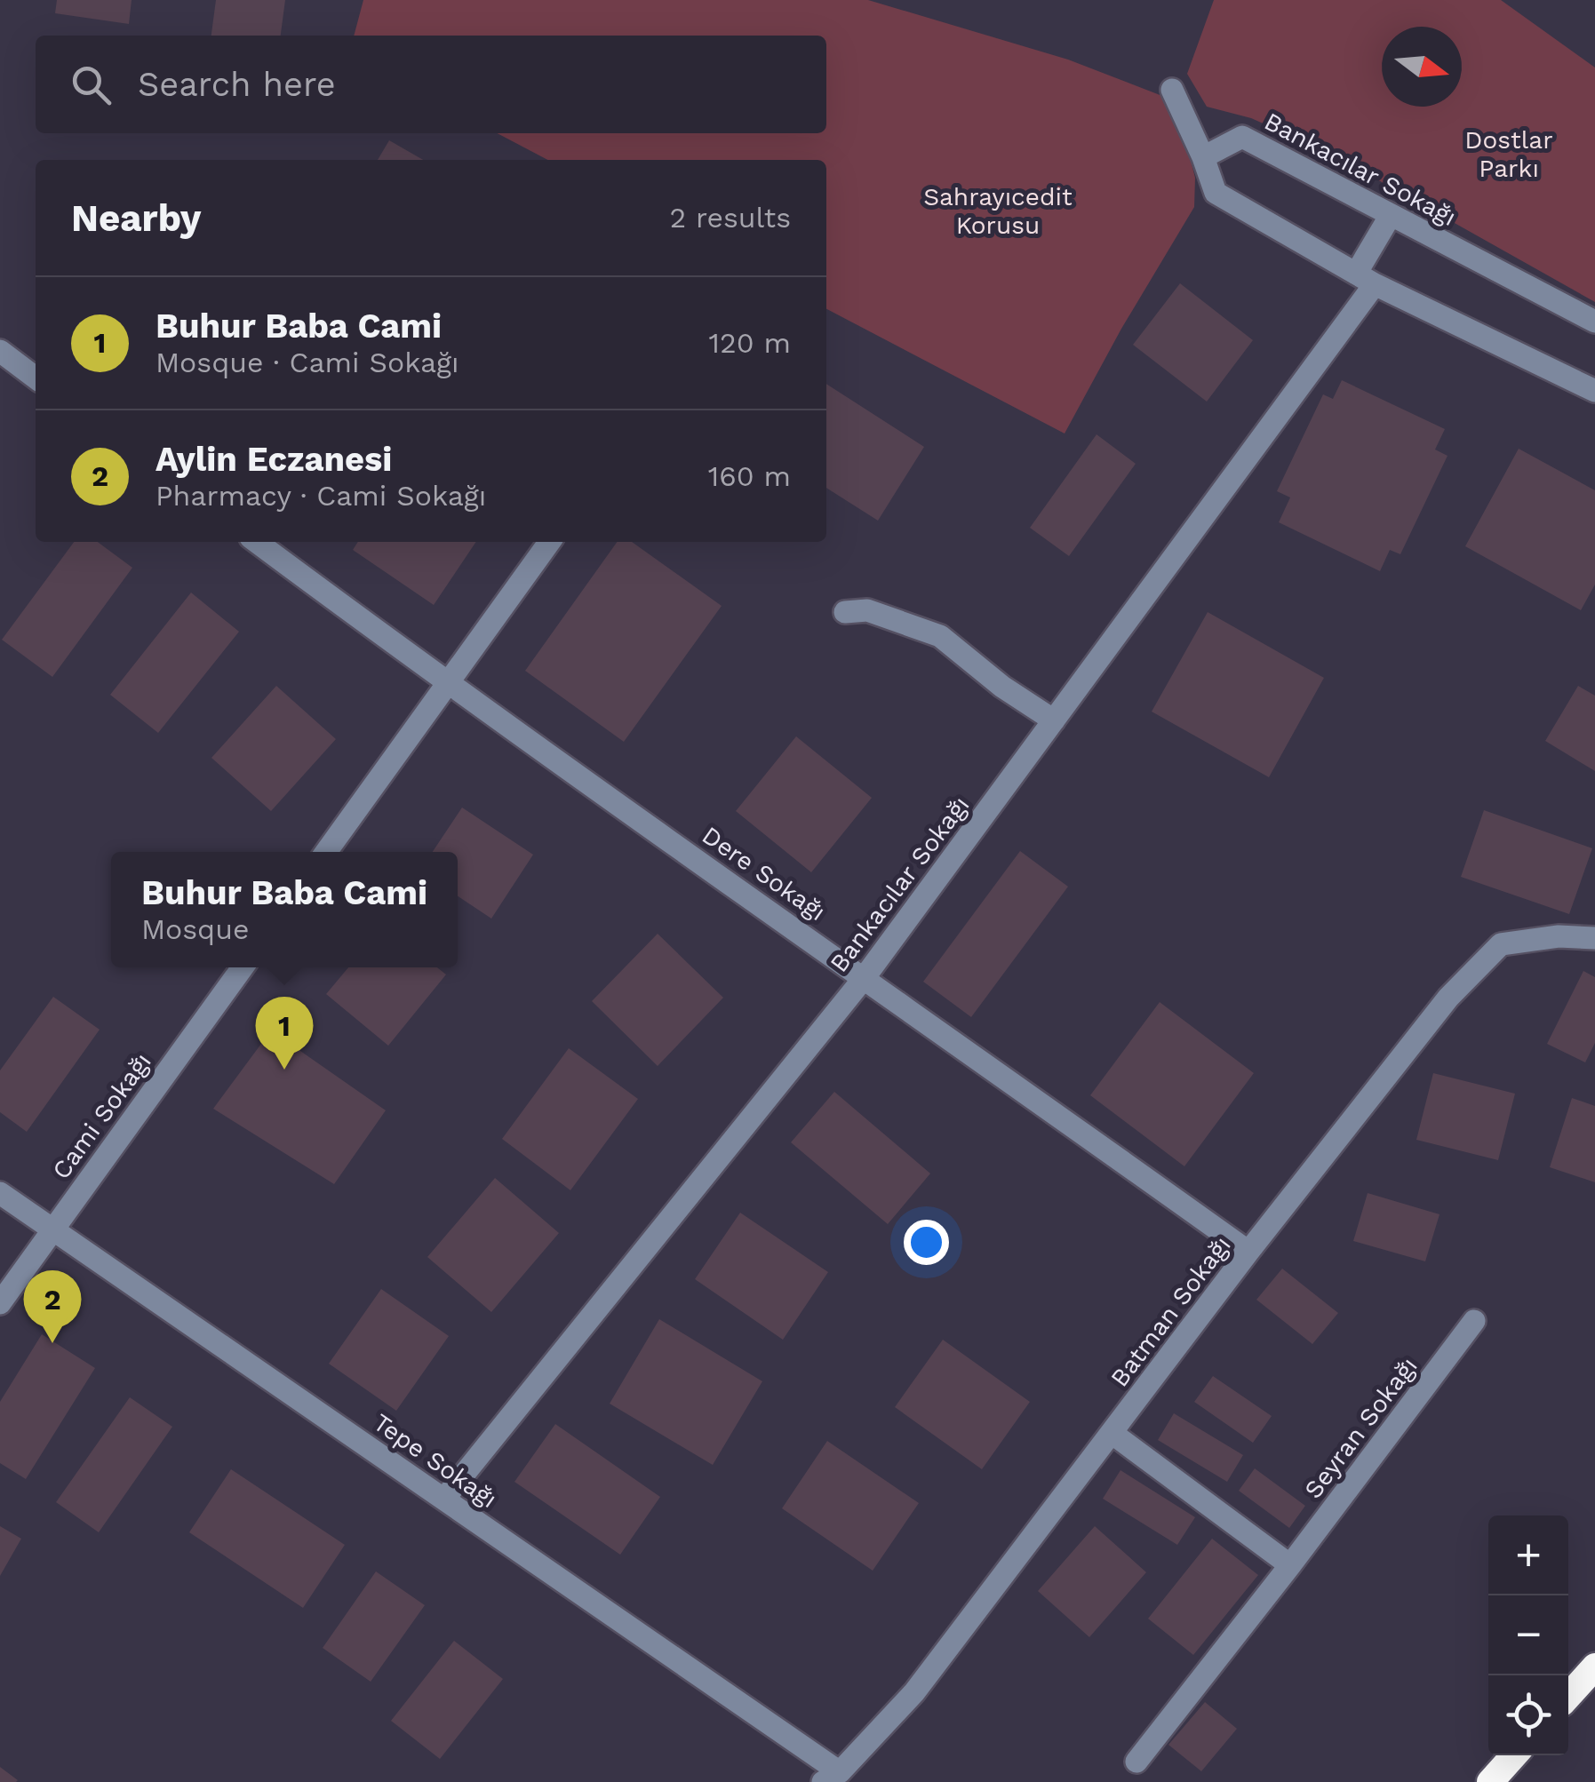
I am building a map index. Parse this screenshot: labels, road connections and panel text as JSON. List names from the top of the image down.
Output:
{
  "streets": {
    "street": [
      "Bankacılar Sokağı",
      "Dere Sokağı",
      "Cami Sokağı",
      "Batman Sokağı",
      "Seyran Sokağı",
      "Tepe Sokağı"
    ]
  },
  "crossings": [
    ["Bankacılar Sokağı", "Dere Sokağı"],
    ["Bankacılar Sokağı", "Tepe Sokağı"],
    ["Dere Sokağı", "Batman Sokağı"],
    ["Cami Sokağı", "Tepe Sokağı"],
    ["Batman Sokağı", "Tepe Sokağı"]
  ],
  "parks": ["Dostlar Parkı", "Sahrayıcedit Korusu"],
  "north": "right",
  "page": {
    "search": "Search here",
    "heading": ["Nearby", "2 results"],
    "list": [
      {
        "mark": "1",
        "name": "Buhur Baba Cami",
        "note": "Mosque · Cami Sokağı",
        "value": "120 m"
      },
      {
        "mark": "2",
        "name": "Aylin Eczanesi",
        "note": "Pharmacy · Cami Sokağı",
        "value": "160 m"
      }
    ],
    "popup": ["Buhur Baba Cami", "Mosque"],
    "pins": ["1", "2"],
    "map_buttons": ["+", "−"]
  }
}
